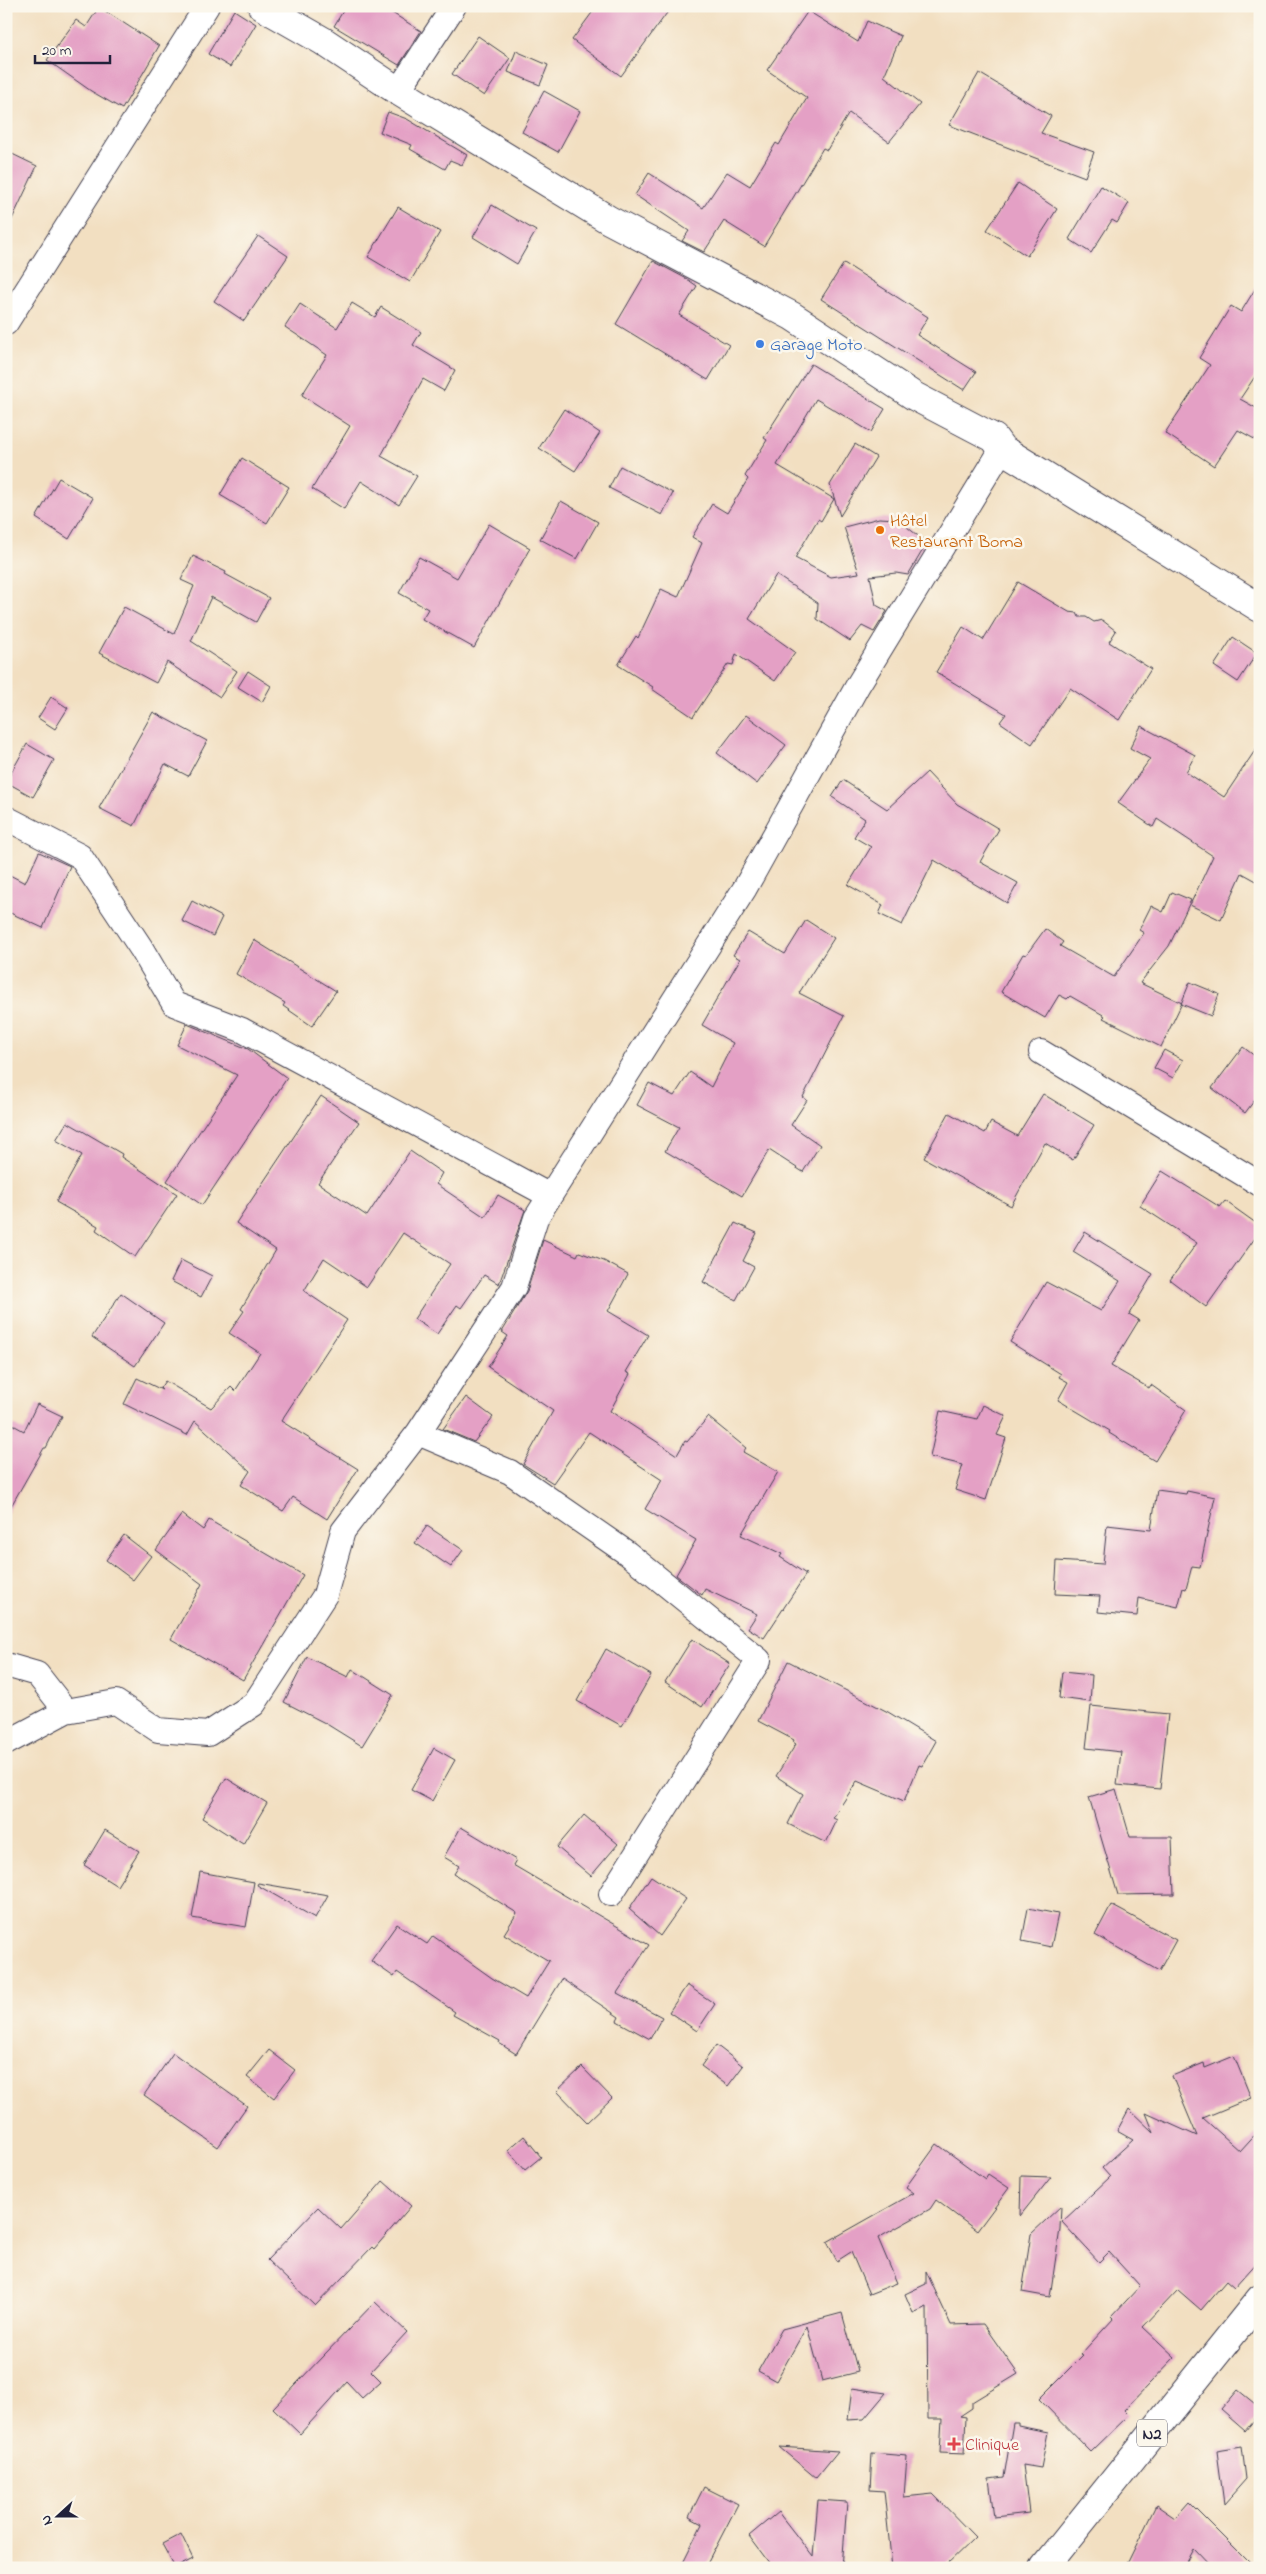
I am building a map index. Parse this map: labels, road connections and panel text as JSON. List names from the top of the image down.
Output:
{
  "streets": {
    "main road": ["N2"]
  },
  "places": {
    "other": ["Garage Moto", "Hôtel Restaurant Boma"],
    "health": ["Clinique"]
  },
  "scale_bar": "20 m",
  "north": "left"
}
